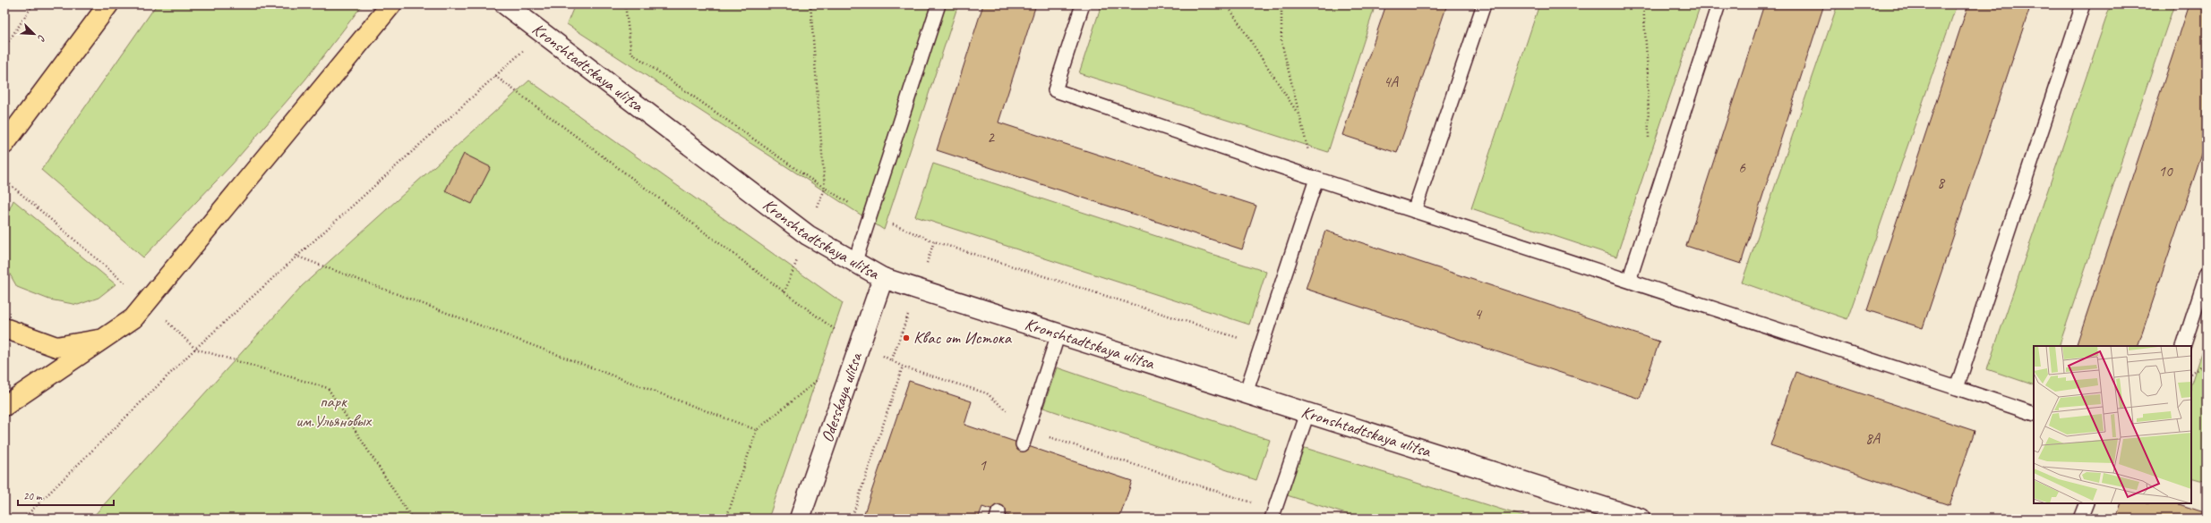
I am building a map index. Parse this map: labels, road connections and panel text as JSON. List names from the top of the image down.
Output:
{
  "streets": {
    "street": ["Kronshtadtskaya ulitsa", "Odesskaya ulitsa"]
  },
  "crossings": [
    ["Kronshtadtskaya ulitsa", "Odesskaya ulitsa"]
  ],
  "parks": ["парк им.Ульяновых"],
  "places": ["Квас от Истока"],
  "house_numbers": [
    "4А",
    "2",
    "6",
    "10",
    "8",
    "4",
    "8А",
    "1"
  ],
  "scale_bar": "20 m",
  "north": "bottom right"
}
